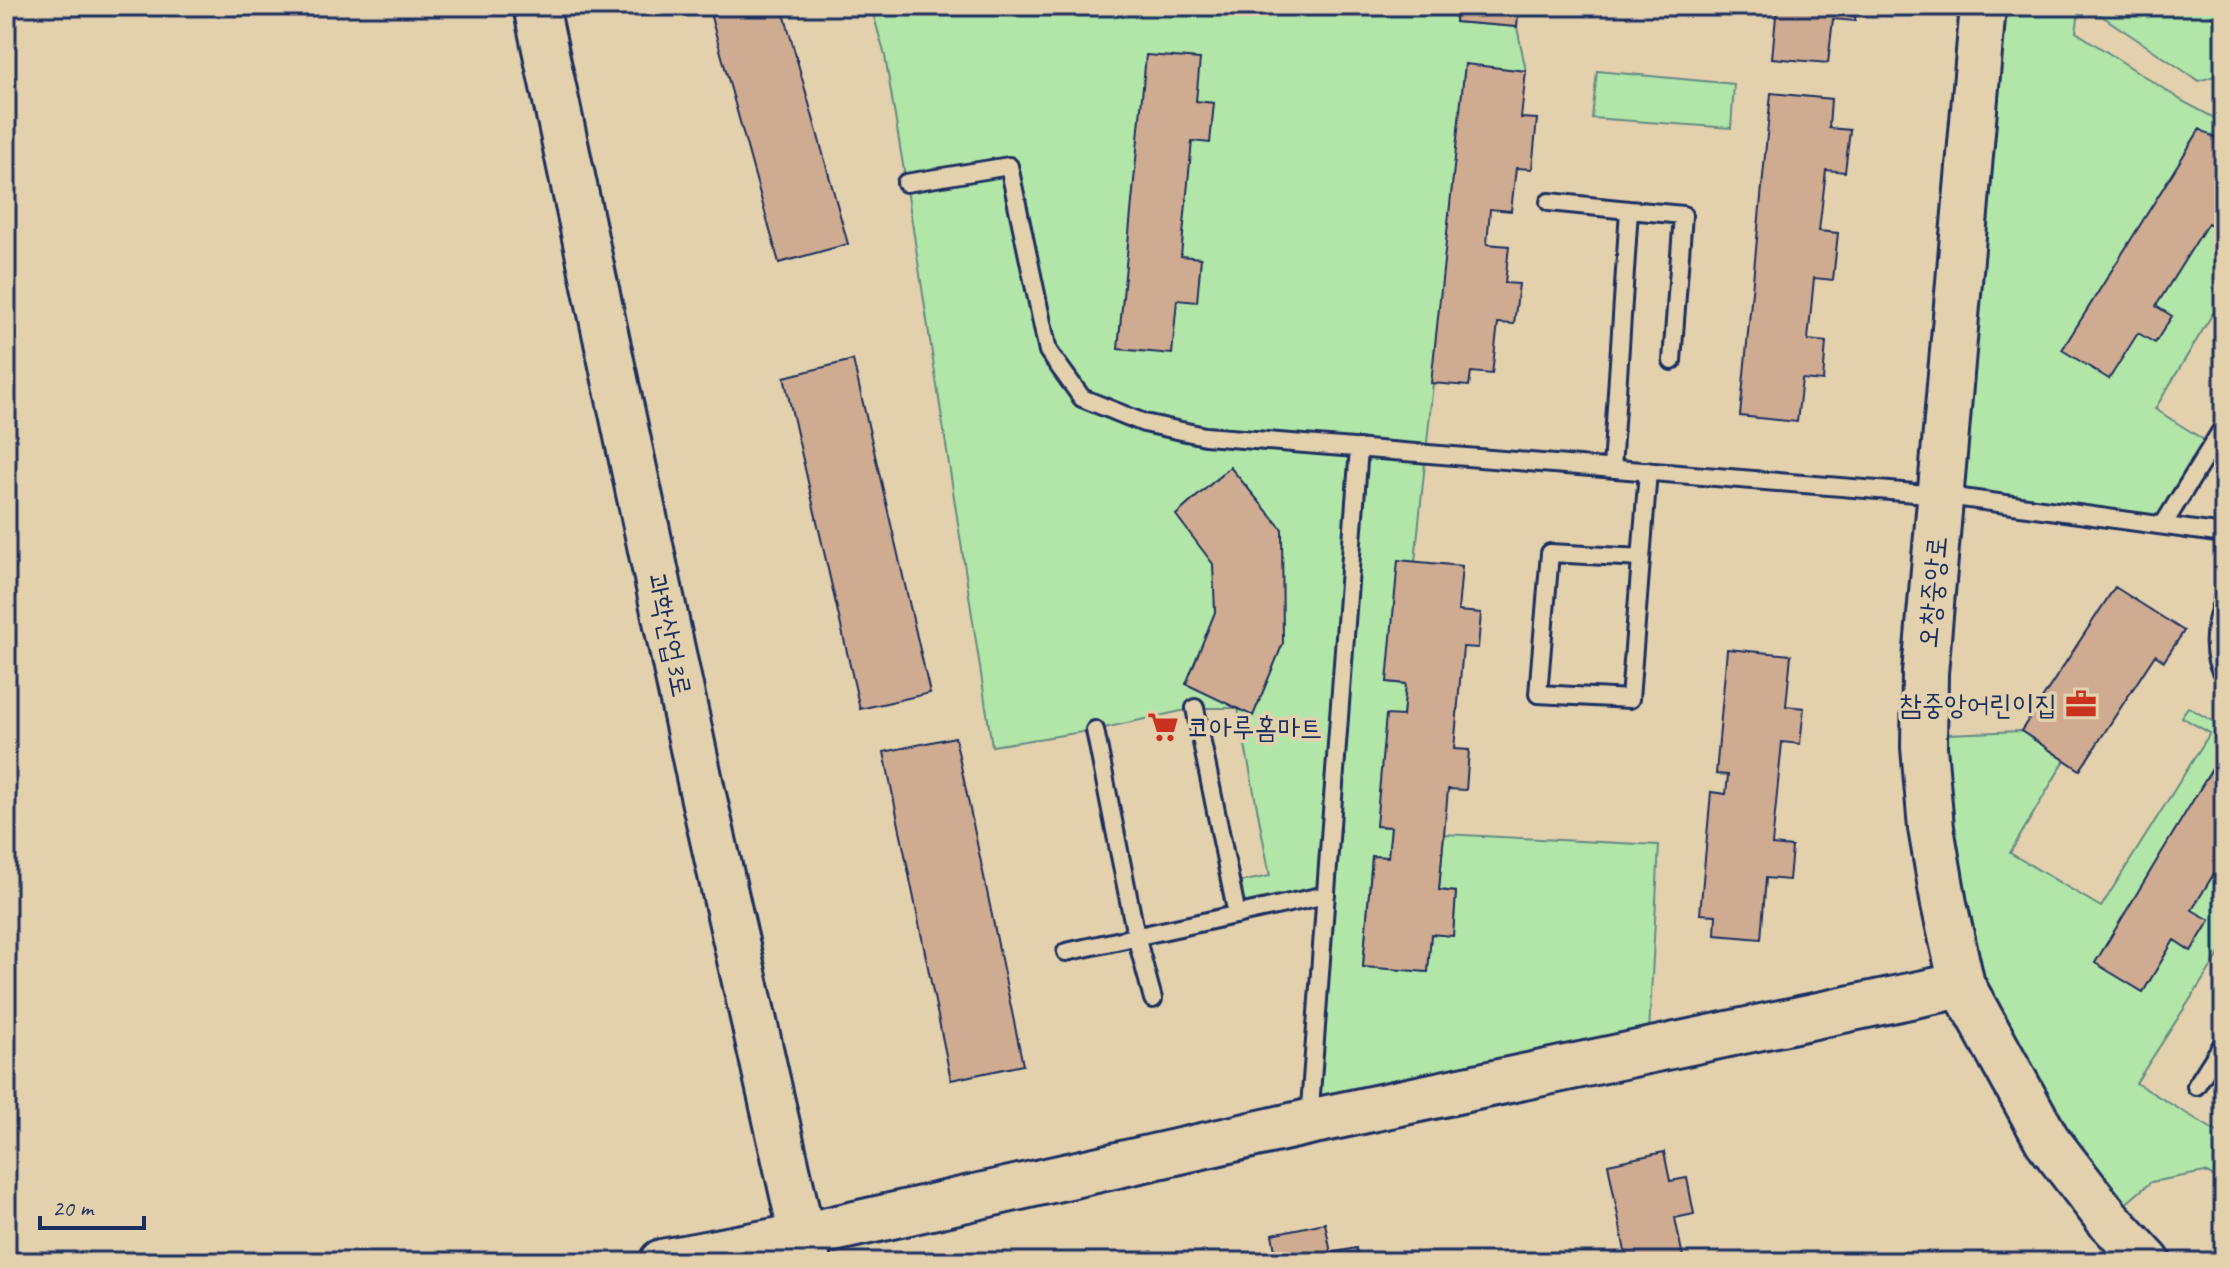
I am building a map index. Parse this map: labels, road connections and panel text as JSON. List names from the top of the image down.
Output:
{
  "streets": {
    "street": ["오창중앙로", "과학산업3로"]
  },
  "places": {
    "office": ["참중앙어린이집"],
    "supermarket": ["코아루홈마트"]
  },
  "scale_bar": "20 m"
}
